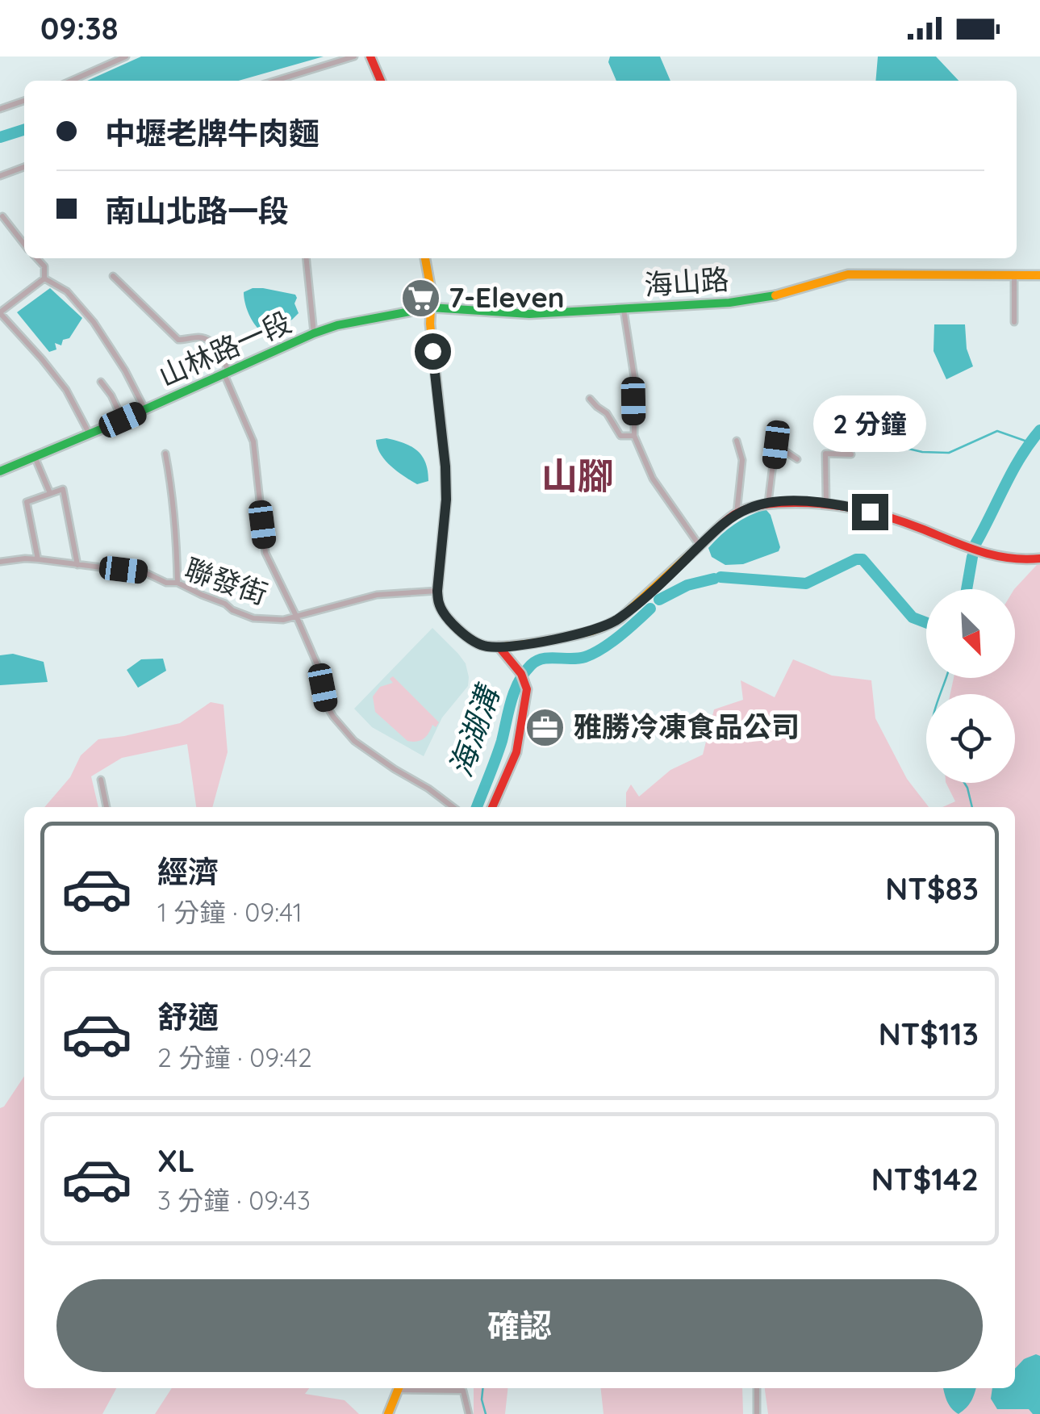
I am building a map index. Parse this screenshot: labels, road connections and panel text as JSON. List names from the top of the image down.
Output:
{
  "streets": {
    "street": ["海山路", "山林路一段", "聯發街"]
  },
  "crossings": [
    ["海山路", "山林路一段"]
  ],
  "districts": ["山腳"],
  "water": ["海湖溝"],
  "places": {
    "supermarket": ["7-Eleven"],
    "office": ["雅勝冷凍食品公司"]
  },
  "north": "bottom right",
  "page": {
    "status": "09:38",
    "banner": ["中壢老牌牛肉麵", "南山北路一段"],
    "bubble": "2 分鐘",
    "list": [
      {
        "name": "經濟",
        "note": "1 分鐘 · 09:41",
        "value": "NT$83"
      },
      {
        "name": "舒適",
        "note": "2 分鐘 · 09:42",
        "value": "NT$113"
      },
      {
        "name": "XL",
        "note": "3 分鐘 · 09:43",
        "value": "NT$142"
      }
    ],
    "buttons": "確認"
  }
}
